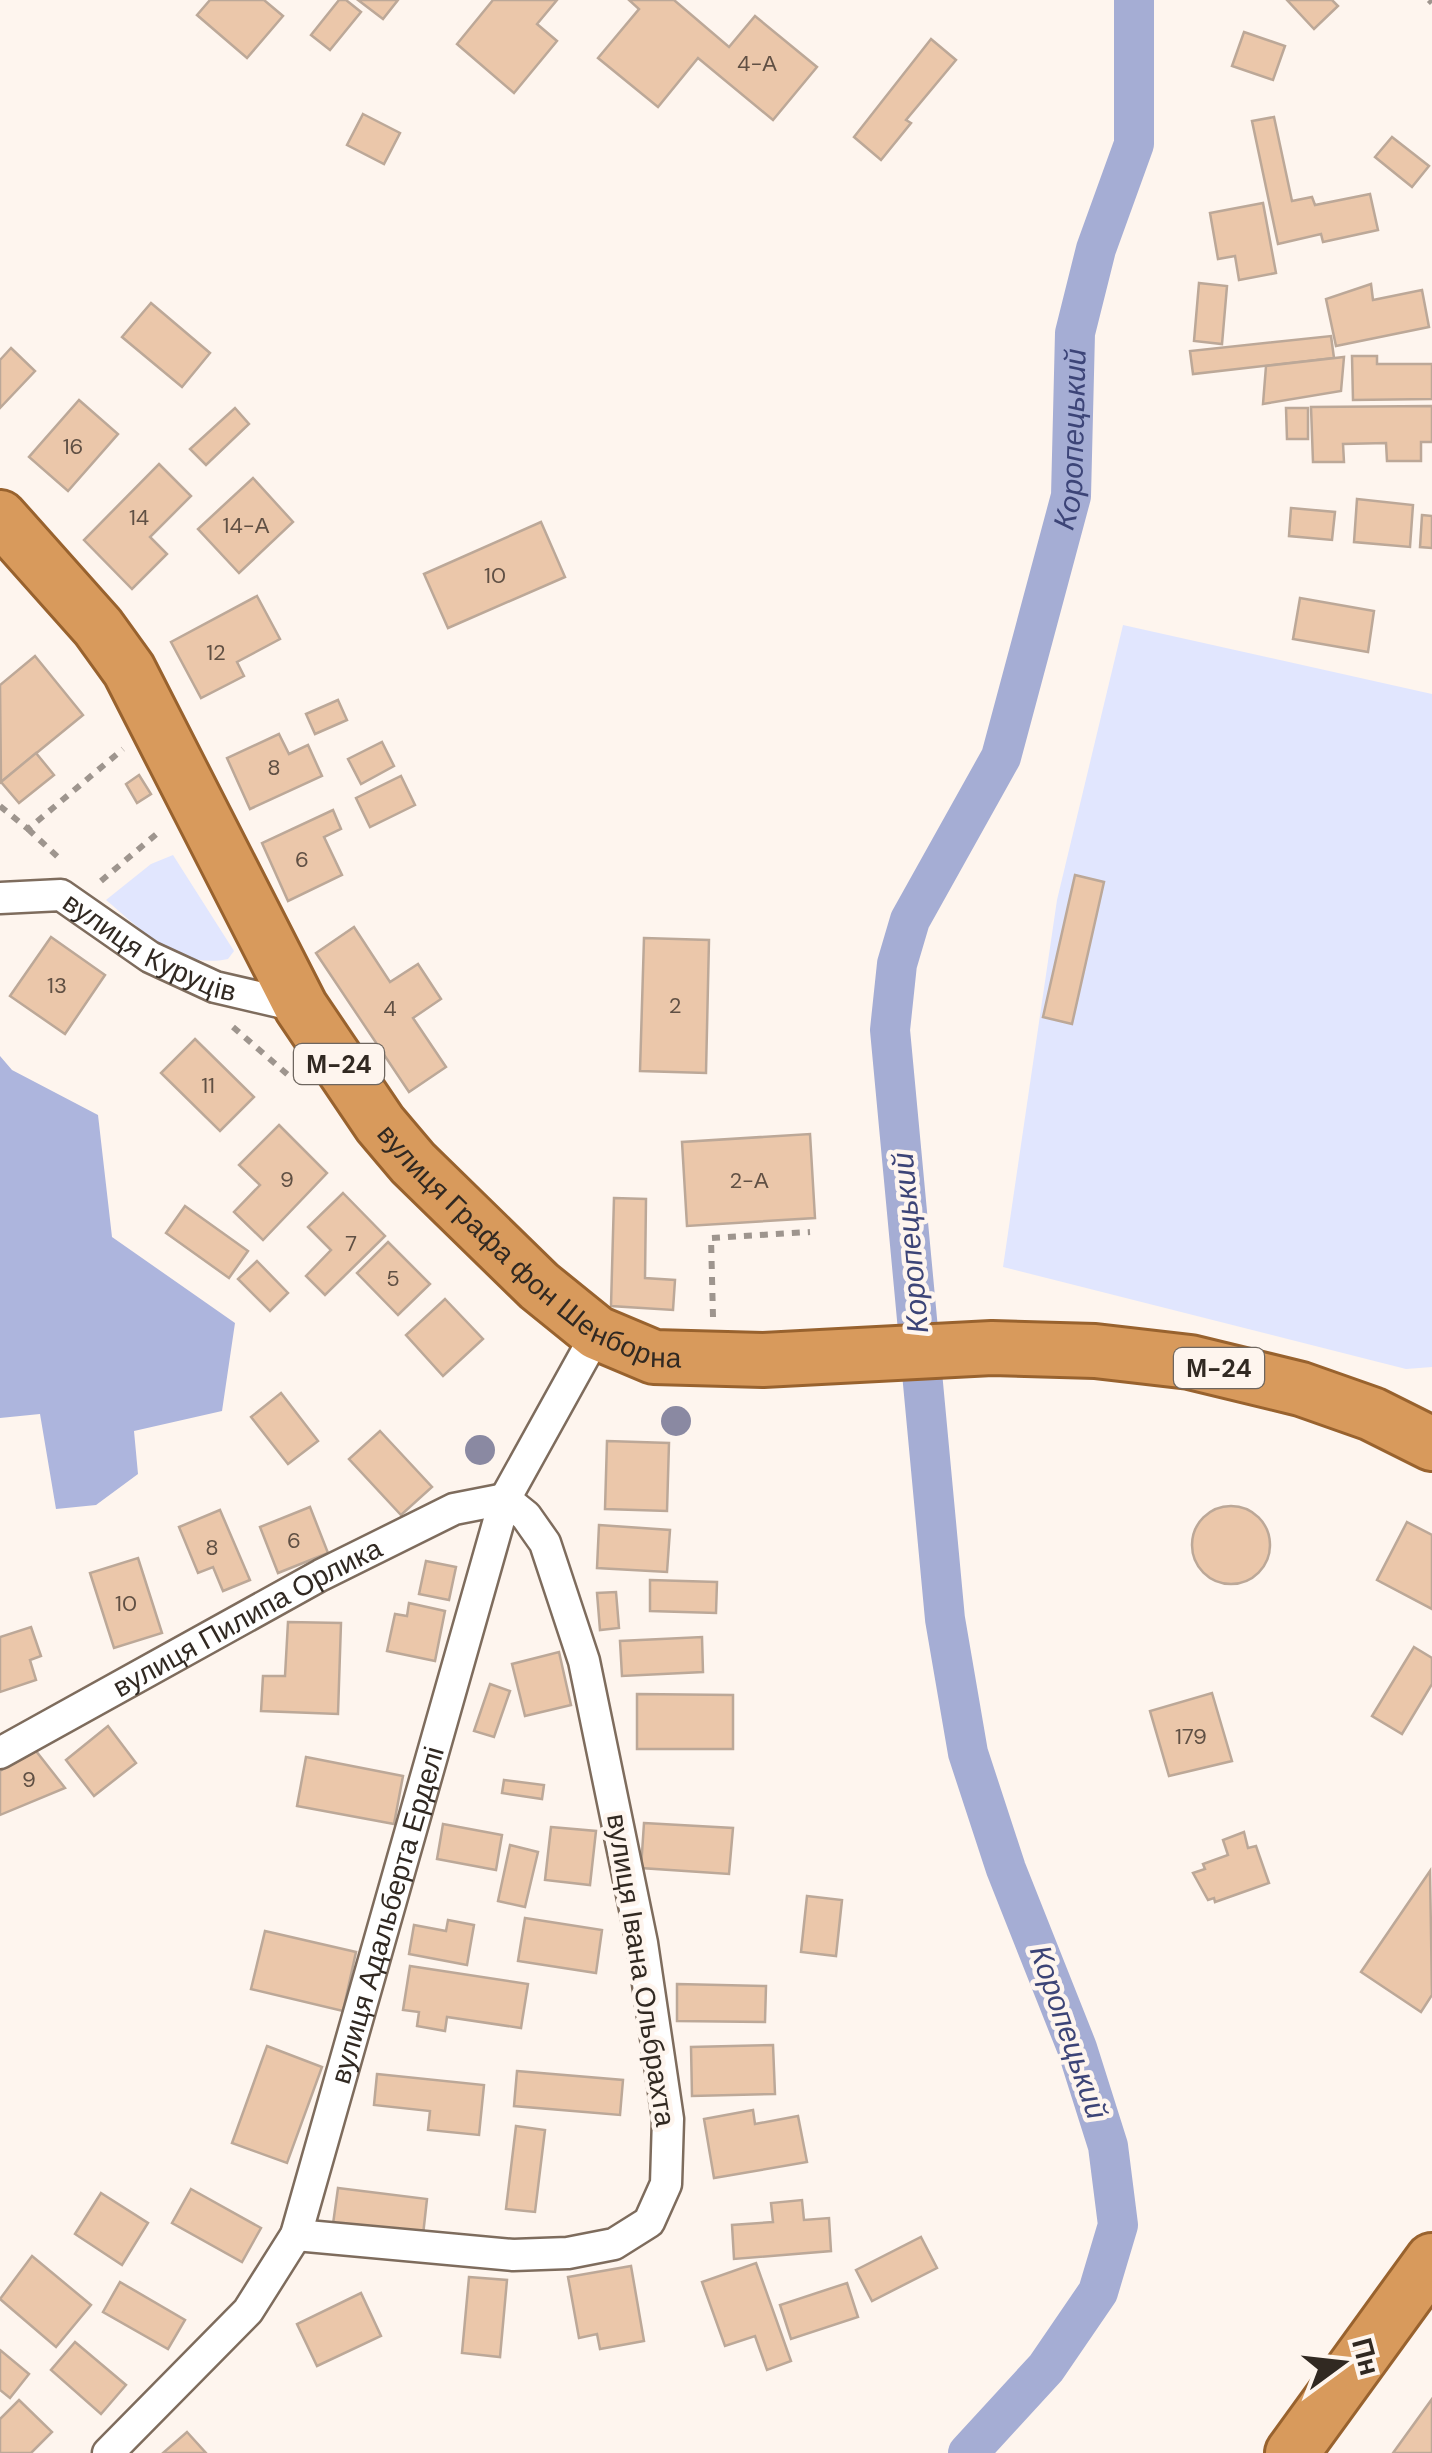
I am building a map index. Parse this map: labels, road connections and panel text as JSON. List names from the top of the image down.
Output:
{
  "streets": {
    "highway": ["М-24", "вулиця Графа фон Шенборна"],
    "street": [
      "вулиця Куруців",
      "вулиця Пилипа Орлика",
      "вулиця Адальберта Ерделі",
      "вулиця Івана Ольбрахта"
    ]
  },
  "crossings": [
    ["вулиця Куруців", "вулиця Графа фон Шенборна"],
    ["вулиця Графа фон Шенборна", "вулиця Адальберта Ерделі"],
    ["вулиця Пилипа Орлика", "вулиця Адальберта Ерделі"],
    ["вулиця Пилипа Орлика", "вулиця Івана Ольбрахта"],
    ["вулиця Адальберта Ерделі", "вулиця Івана Ольбрахта"]
  ],
  "water": ["Коропецький"],
  "house_numbers": [
    "4-А",
    "16",
    "14",
    "14-А",
    "10",
    "12",
    "8",
    "6",
    "13",
    "2",
    "4",
    "11",
    "9",
    "2-А",
    "7",
    "5",
    "6",
    "8",
    "10",
    "179",
    "9"
  ],
  "north": "right"
}
